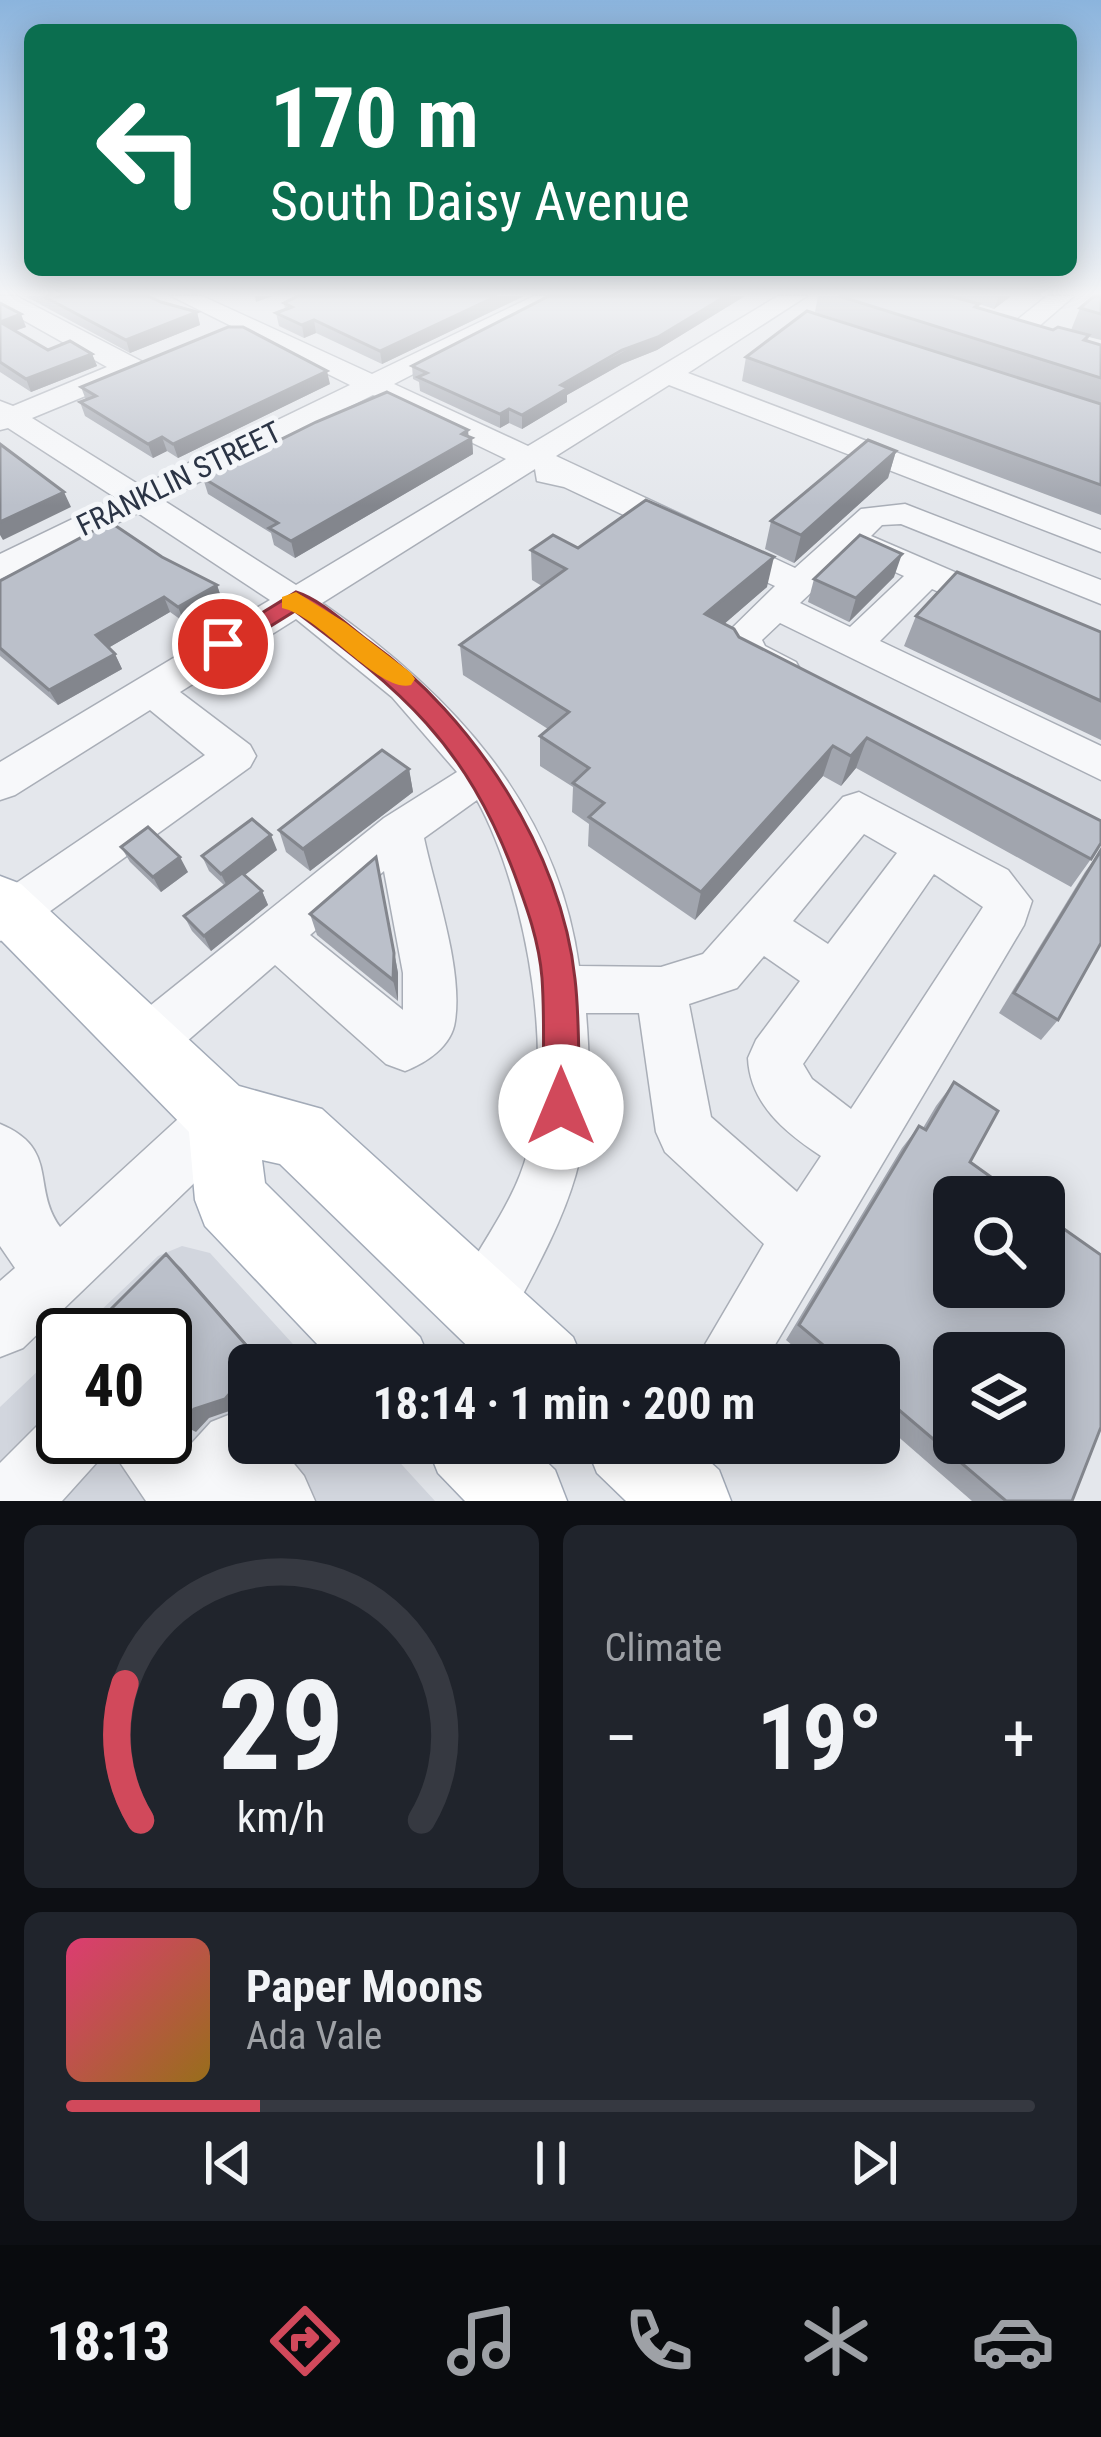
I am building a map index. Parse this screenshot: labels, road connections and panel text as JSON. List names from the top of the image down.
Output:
{
  "streets": {
    "street": ["FRANKLIN STREET"]
  },
  "page": {
    "turn": ["170 m", "South Daisy Avenue"],
    "limit": "40",
    "trip": "18:14 · 1 min · 200 m",
    "tile": "Climate",
    "heat": ["−", "19°", "+"],
    "song": ["Paper Moons", "Ada Vale"],
    "tabs": "18:13",
    "gauge": ["29", "km/h"]
  }
}
